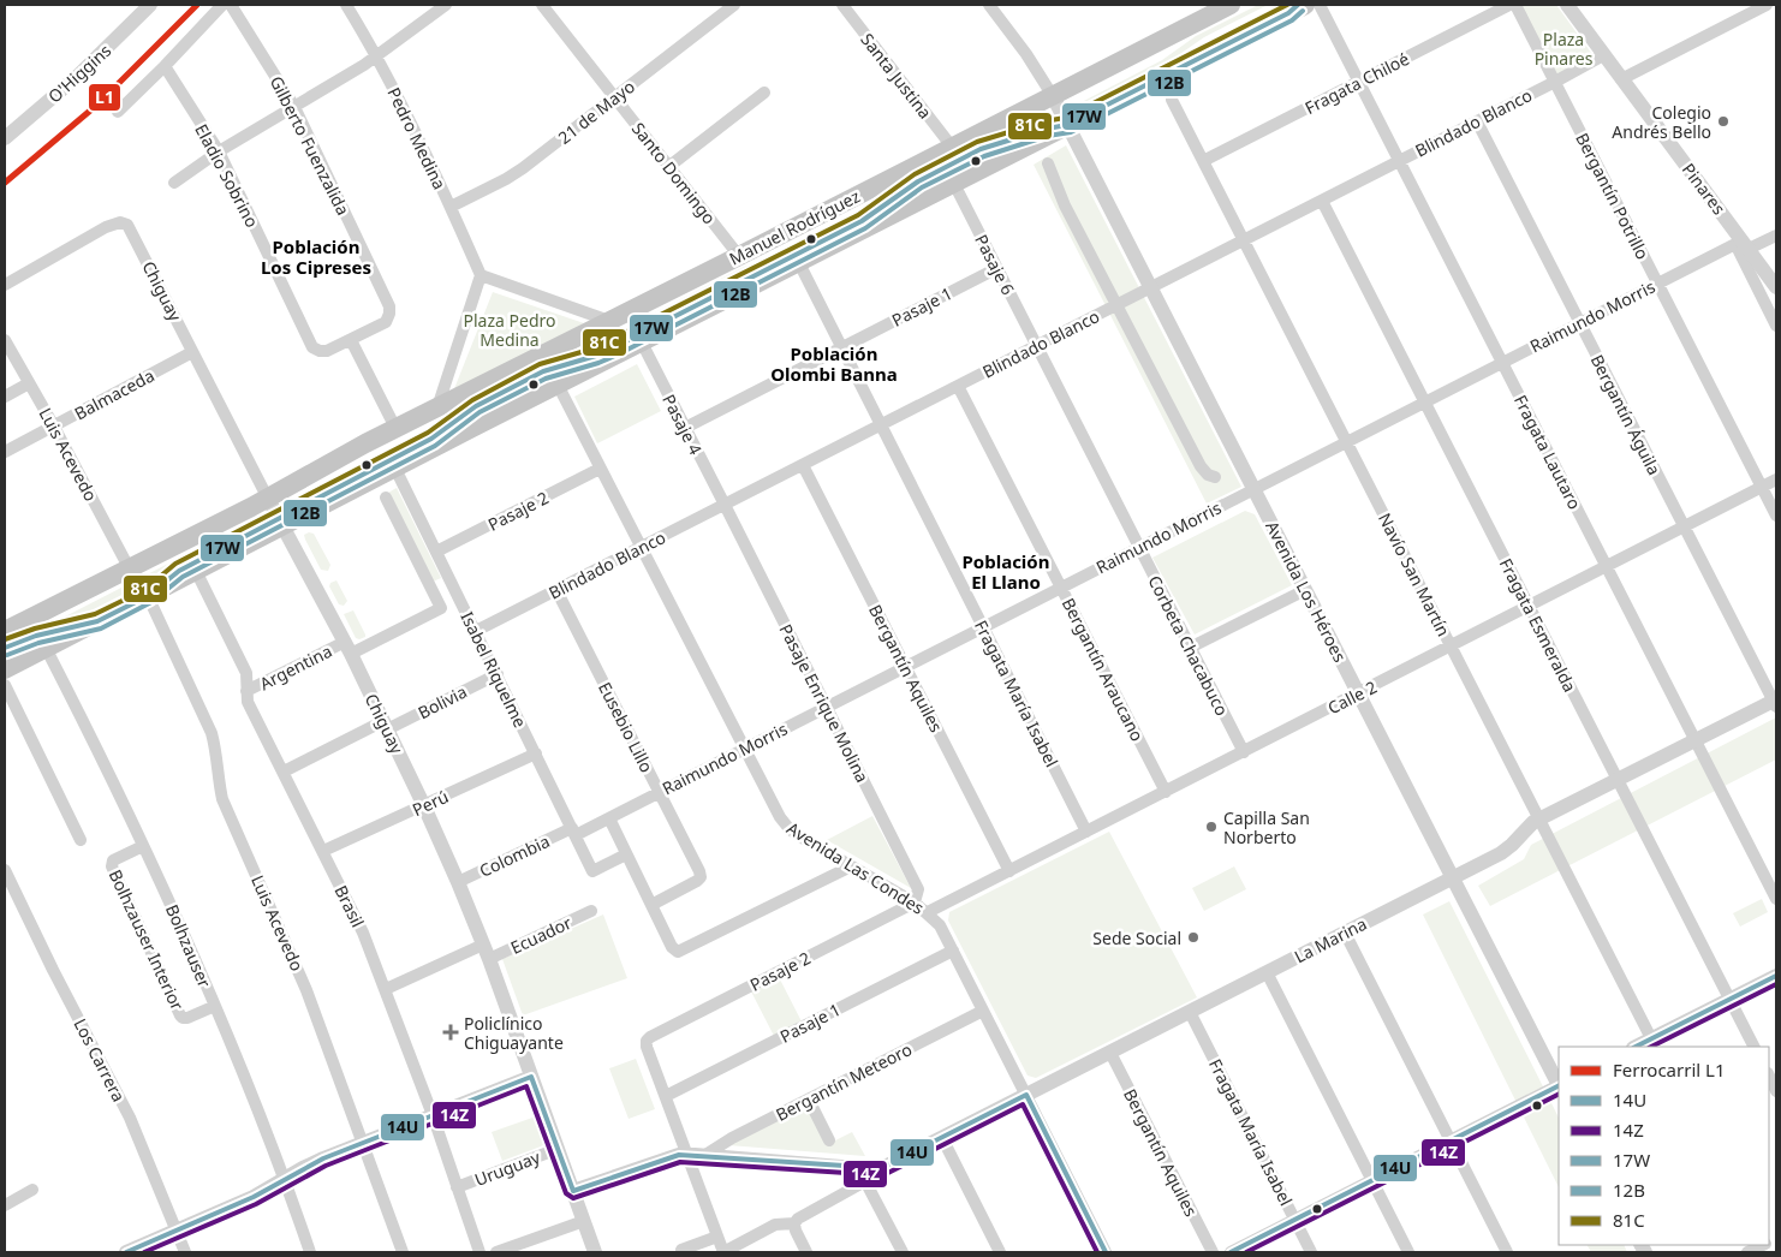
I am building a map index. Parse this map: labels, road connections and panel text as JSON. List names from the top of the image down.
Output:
{
  "streets": {
    "main road": ["Manuel Rodríguez"],
    "street": [
      "O'Higgins",
      "Santa Justina",
      "Fragata Chiloé",
      "21 de Mayo",
      "Blindado Blanco",
      "Pedro Medina",
      "Gilberto Fuenzalida",
      "Santo Domingo",
      "Eladio Sobrino",
      "Pinares",
      "Bergantín Potrillo",
      "Pasaje 6",
      "Chiguay",
      "Pasaje 1",
      "Raimundo Morris",
      "Balmaceda",
      "Bergantín Águila",
      "Pasaje 4",
      "Fragata Lautaro",
      "Luis Acevedo",
      "Pasaje 2",
      "Navío San Martín",
      "Avenida Los Héroes",
      "Fragata Esmeralda",
      "Corbeta Chacabuco",
      "Argentina",
      "Bergantín Aquiles",
      "Isabel Riquelme",
      "Bergantín Araucano",
      "Fragata María Isabel",
      "Calle 2",
      "Bolivia",
      "Pasaje Enrique Molina",
      "Eusebio Lillo",
      "Perú",
      "Colombia",
      "Avenida Las Condes",
      "Brasil",
      "Ecuador",
      "Bolhzauser Interior",
      "La Marina",
      "Bolhzauser",
      "Los Carrera",
      "Bergantín Meteoro",
      "Uruguay"
    ]
  },
  "crossings": [
    ["Santa Justina", "Manuel Rodríguez"],
    ["Fragata Chiloé", "Fragata Lautaro"],
    ["Fragata Chiloé", "Navío San Martín"],
    ["21 de Mayo", "Pedro Medina"],
    ["21 de Mayo", "Santo Domingo"],
    ["Blindado Blanco", "Pinares"],
    ["Blindado Blanco", "Bergantín Potrillo"],
    ["Blindado Blanco", "Pasaje 6"],
    ["Blindado Blanco", "Bergantín Águila"],
    ["Blindado Blanco", "Pasaje 4"],
    ["Blindado Blanco", "Fragata Lautaro"],
    ["Blindado Blanco", "Navío San Martín"],
    ["Blindado Blanco", "Avenida Los Héroes"],
    ["Blindado Blanco", "Fragata Esmeralda"],
    ["Blindado Blanco", "Corbeta Chacabuco"],
    ["Blindado Blanco", "Bergantín Aquiles"],
    ["Blindado Blanco", "Isabel Riquelme"],
    ["Blindado Blanco", "Bergantín Araucano"],
    ["Blindado Blanco", "Fragata María Isabel"],
    ["Blindado Blanco", "Pasaje Enrique Molina"],
    ["Blindado Blanco", "Eusebio Lillo"],
    ["Blindado Blanco", "Avenida Las Condes"],
    ["Gilberto Fuenzalida", "Eladio Sobrino"],
    ["Santo Domingo", "Manuel Rodríguez"],
    ["Pinares", "Raimundo Morris"],
    ["Bergantín Potrillo", "Raimundo Morris"],
    ["Bergantín Potrillo", "Calle 2"],
    ["Manuel Rodríguez", "Pasaje 6"],
    ["Manuel Rodríguez", "Chiguay"],
    ["Manuel Rodríguez", "Pasaje 4"],
    ["Manuel Rodríguez", "Luis Acevedo"],
    ["Manuel Rodríguez", "Avenida Los Héroes"],
    ["Manuel Rodríguez", "Isabel Riquelme"],
    ["Manuel Rodríguez", "Fragata María Isabel"],
    ["Manuel Rodríguez", "Avenida Las Condes"],
    ["Manuel Rodríguez", "Brasil"],
    ["Manuel Rodríguez", "Bolhzauser"],
    ["Pasaje 6", "Pasaje 1"],
    ["Pasaje 6", "Corbeta Chacabuco"],
    ["Chiguay", "Balmaceda"],
    ["Chiguay", "Argentina"],
    ["Chiguay", "Bolivia"],
    ["Chiguay", "Perú"],
    ["Chiguay", "Colombia"],
    ["Chiguay", "Ecuador"],
    ["Chiguay", "La Marina"],
    ["Chiguay", "Uruguay"],
    ["Pasaje 1", "Pasaje 4"],
    ["Pasaje 1", "Pasaje 2"],
    ["Pasaje 1", "Fragata María Isabel"],
    ["Pasaje 1", "Avenida Las Condes"],
    ["Raimundo Morris", "Bergantín Águila"],
    ["Raimundo Morris", "Fragata Lautaro"],
    ["Raimundo Morris", "Navío San Martín"],
    ["Raimundo Morris", "Avenida Los Héroes"],
    ["Raimundo Morris", "Fragata Esmeralda"],
    ["Raimundo Morris", "Corbeta Chacabuco"],
    ["Raimundo Morris", "Bergantín Aquiles"],
    ["Raimundo Morris", "Isabel Riquelme"],
    ["Raimundo Morris", "Bergantín Araucano"],
    ["Raimundo Morris", "Fragata María Isabel"],
    ["Raimundo Morris", "Pasaje Enrique Molina"],
    ["Raimundo Morris", "Eusebio Lillo"],
    ["Raimundo Morris", "Colombia"],
    ["Raimundo Morris", "Avenida Las Condes"],
    ["Balmaceda", "Luis Acevedo"],
    ["Bergantín Águila", "Calle 2"],
    ["Bergantín Águila", "La Marina"],
    ["Pasaje 4", "Pasaje Enrique Molina"],
    ["Fragata Lautaro", "Calle 2"],
    ["Fragata Lautaro", "La Marina"],
    ["Pasaje 2", "Isabel Riquelme"],
    ["Pasaje 2", "Pasaje Enrique Molina"],
    ["Pasaje 2", "Avenida Las Condes"],
    ["Navío San Martín", "Calle 2"],
    ["Navío San Martín", "La Marina"],
    ["Avenida Los Héroes", "Calle 2"],
    ["Avenida Los Héroes", "La Marina"],
    ["Fragata Esmeralda", "Calle 2"],
    ["Fragata Esmeralda", "La Marina"],
    ["Corbeta Chacabuco", "Calle 2"],
    ["Argentina", "Brasil"],
    ["Bergantín Aquiles", "Calle 2"],
    ["Bergantín Aquiles", "La Marina"],
    ["Isabel Riquelme", "Bolivia"],
    ["Isabel Riquelme", "Perú"],
    ["Isabel Riquelme", "Colombia"],
    ["Bergantín Araucano", "Calle 2"],
    ["Fragata María Isabel", "Calle 2"],
    ["Fragata María Isabel", "La Marina"],
    ["Calle 2", "Avenida Las Condes"],
    ["Bolivia", "Brasil"],
    ["Pasaje Enrique Molina", "Avenida Las Condes"],
    ["Perú", "Brasil"],
    ["Avenida Las Condes", "La Marina"],
    ["Avenida Las Condes", "Bergantín Meteoro"],
    ["Brasil", "Ecuador"],
    ["Brasil", "Uruguay"],
    ["Bolhzauser Interior", "Bolhzauser"],
    ["La Marina", "Bergantín Meteoro"]
  ],
  "districts": ["Población Los Cipreses", "Población Olombi Banna", "Población El Llano"],
  "parks": ["Plaza Pinares", "Plaza Pedro Medina"],
  "places": {
    "other": ["Colegio Andrés Bello", "Capilla San Norberto", "Sede Social"],
    "health": ["Policlínico Chiguayante"]
  },
  "lines": [
    "rail line L1",
    "transit line 17W",
    "transit line 81C",
    "transit line 12B",
    "transit line 14U",
    "transit line 14Z"
  ],
  "legend": [
    "Ferrocarril L1",
    "14U",
    "14Z",
    "17W",
    "12B",
    "81C"
  ]
}
